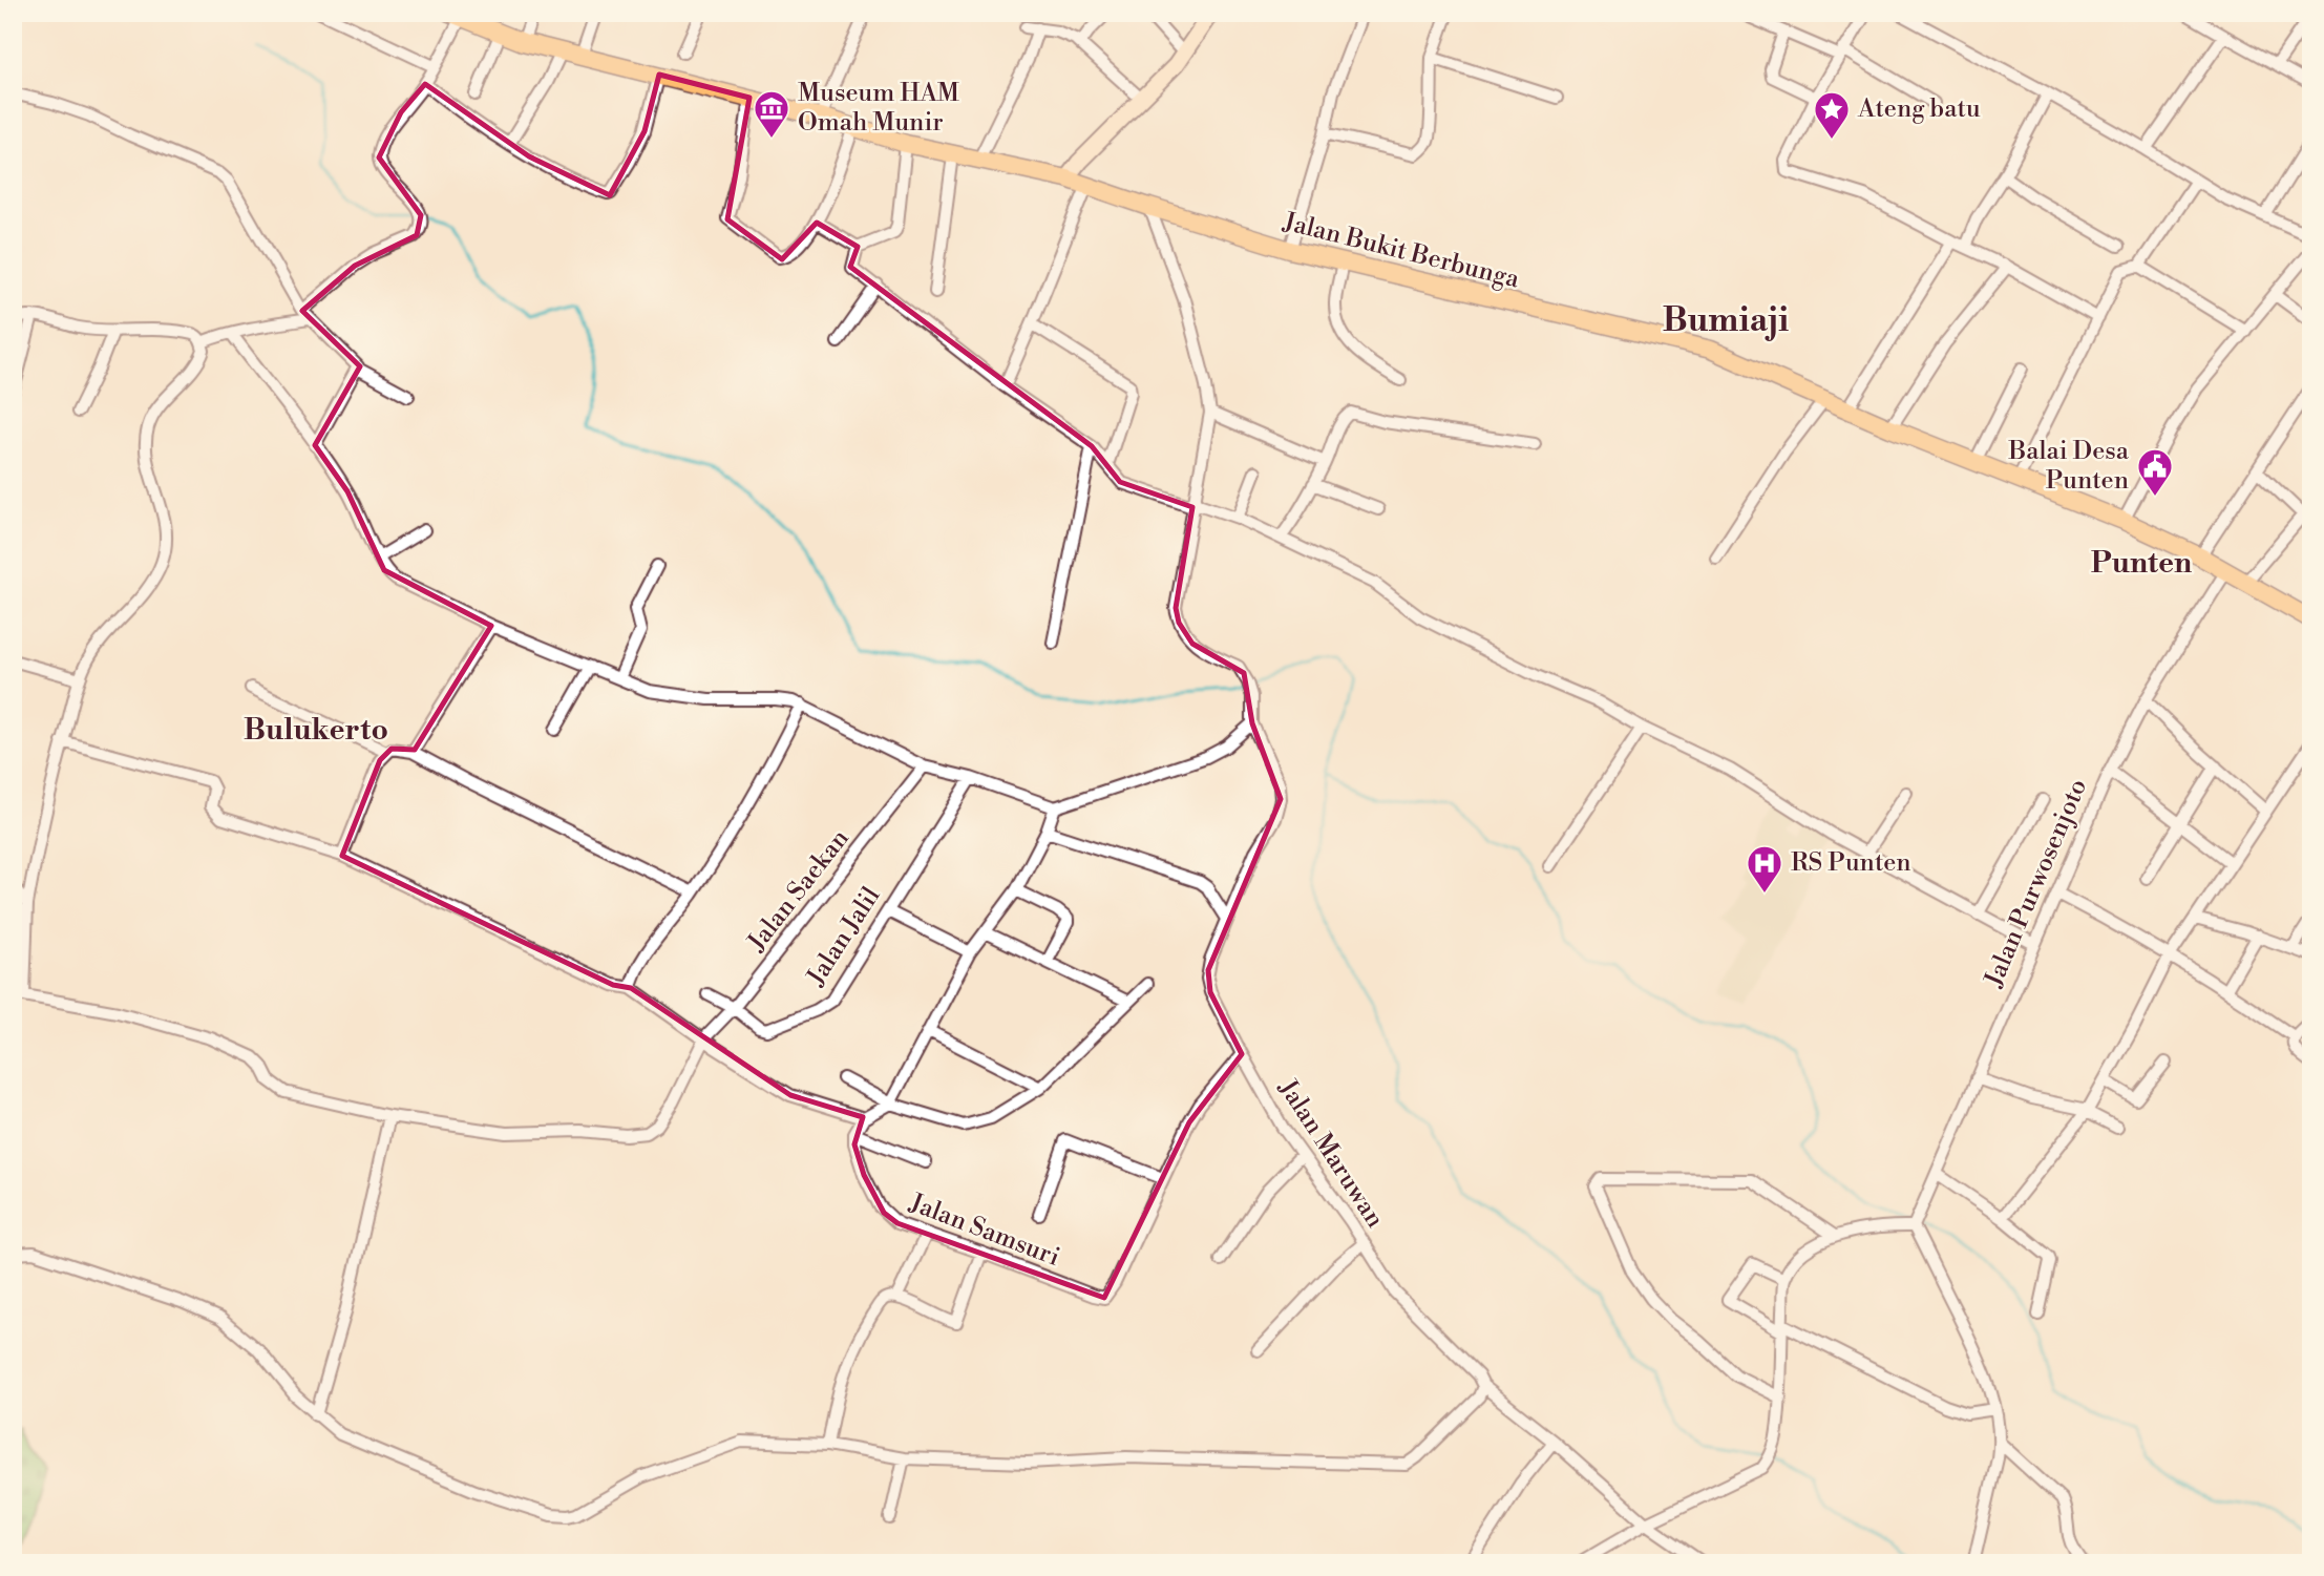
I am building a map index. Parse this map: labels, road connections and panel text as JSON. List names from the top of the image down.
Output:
{
  "streets": {
    "main road": ["Jalan Bukit Berbunga"],
    "street": [
      "Jalan Purwosenjoto",
      "Jalan Saekan",
      "Jalan Jalil",
      "Jalan Maruwan",
      "Jalan Samsuri"
    ]
  },
  "crossings": [
    ["Jalan Bukit Berbunga", "Jalan Purwosenjoto"],
    ["Jalan Saekan", "Jalan Jalil"],
    ["Jalan Maruwan", "Jalan Samsuri"]
  ],
  "districts": ["Bumiaji", "Punten", "Bulukerto"],
  "places": {
    "museum": ["Museum HAM Omah Munir"],
    "place": ["Ateng batu"],
    "public building": ["Balai Desa Punten"],
    "hospital": ["RS Punten"]
  }
}
